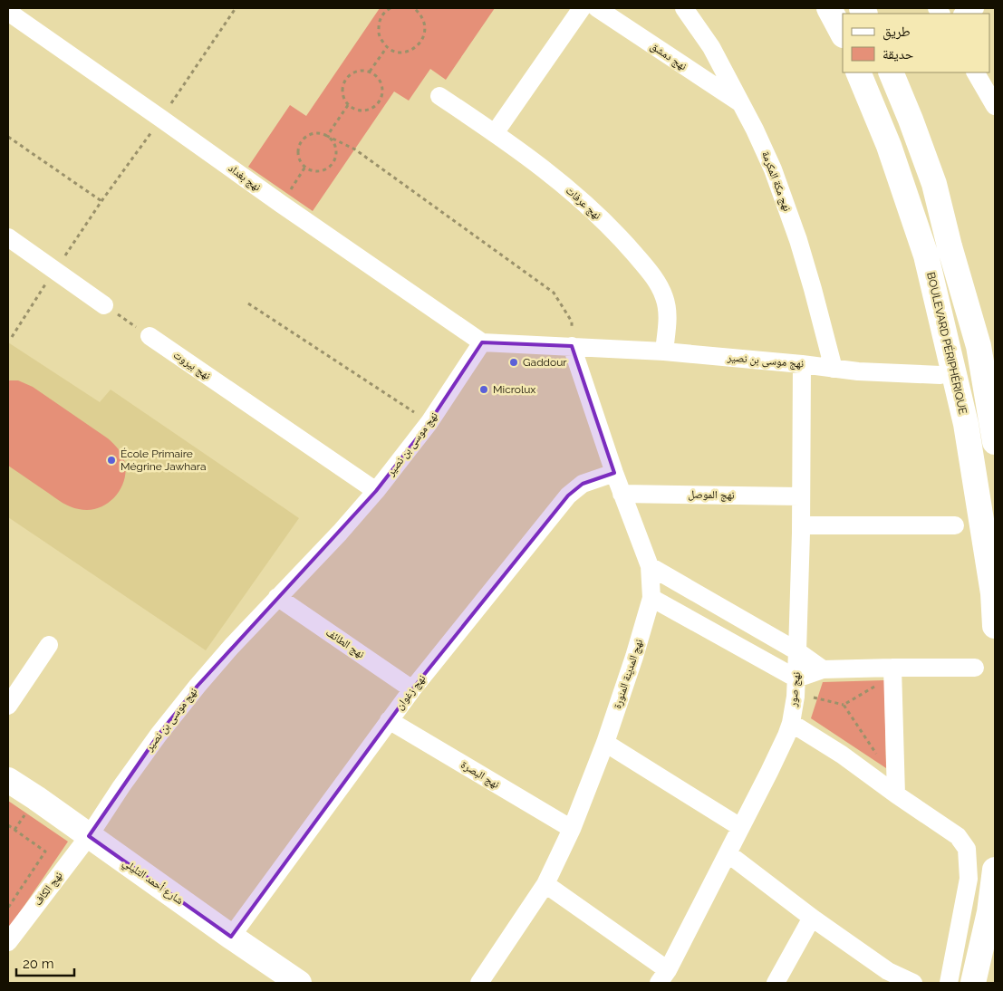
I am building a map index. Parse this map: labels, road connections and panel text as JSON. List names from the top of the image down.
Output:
{
  "streets": {
    "main road": ["BOULEVARD PÉRIPHÉRIQUE", "شارع أحمد التليلي"],
    "street": [
      "نهج دمشق",
      "نهج بغداد",
      "نهج مكة المكرمة",
      "نهج عرفات",
      "نهج موسى بن نصير",
      "نهج بيروت",
      "نهج الموصل",
      "نهج الطائف",
      "نهج المدينة المنورة",
      "نهج صور",
      "نهج زغوان",
      "نهج البصرة",
      "نهج الكاف"
    ]
  },
  "crossings": [
    ["نهج دمشق", "نهج مكة المكرمة"],
    ["نهج بغداد", "نهج موسى بن نصير"],
    ["نهج مكة المكرمة", "نهج موسى بن نصير"],
    ["نهج عرفات", "نهج موسى بن نصير"],
    ["نهج موسى بن نصير", "نهج بيروت"],
    ["نهج موسى بن نصير", "نهج الطائف"],
    ["نهج موسى بن نصير", "نهج المدينة المنورة"],
    ["نهج موسى بن نصير", "نهج صور"],
    ["نهج موسى بن نصير", "شارع أحمد التليلي"],
    ["نهج موسى بن نصير", "نهج الكاف"],
    ["نهج الموصل", "نهج المدينة المنورة"],
    ["نهج الموصل", "نهج صور"],
    ["نهج الطائف", "نهج زغوان"],
    ["نهج المدينة المنورة", "نهج زغوان"],
    ["نهج المدينة المنورة", "نهج البصرة"],
    ["نهج زغوان", "نهج البصرة"],
    ["نهج زغوان", "شارع أحمد التليلي"],
    ["شارع أحمد التليلي", "نهج الكاف"]
  ],
  "places": ["Gaddour", "Microlux", "École Primaire Mégrine Jawhara"],
  "legend": ["طريق", "حديقة"],
  "scale_bar": "20 m"
}
